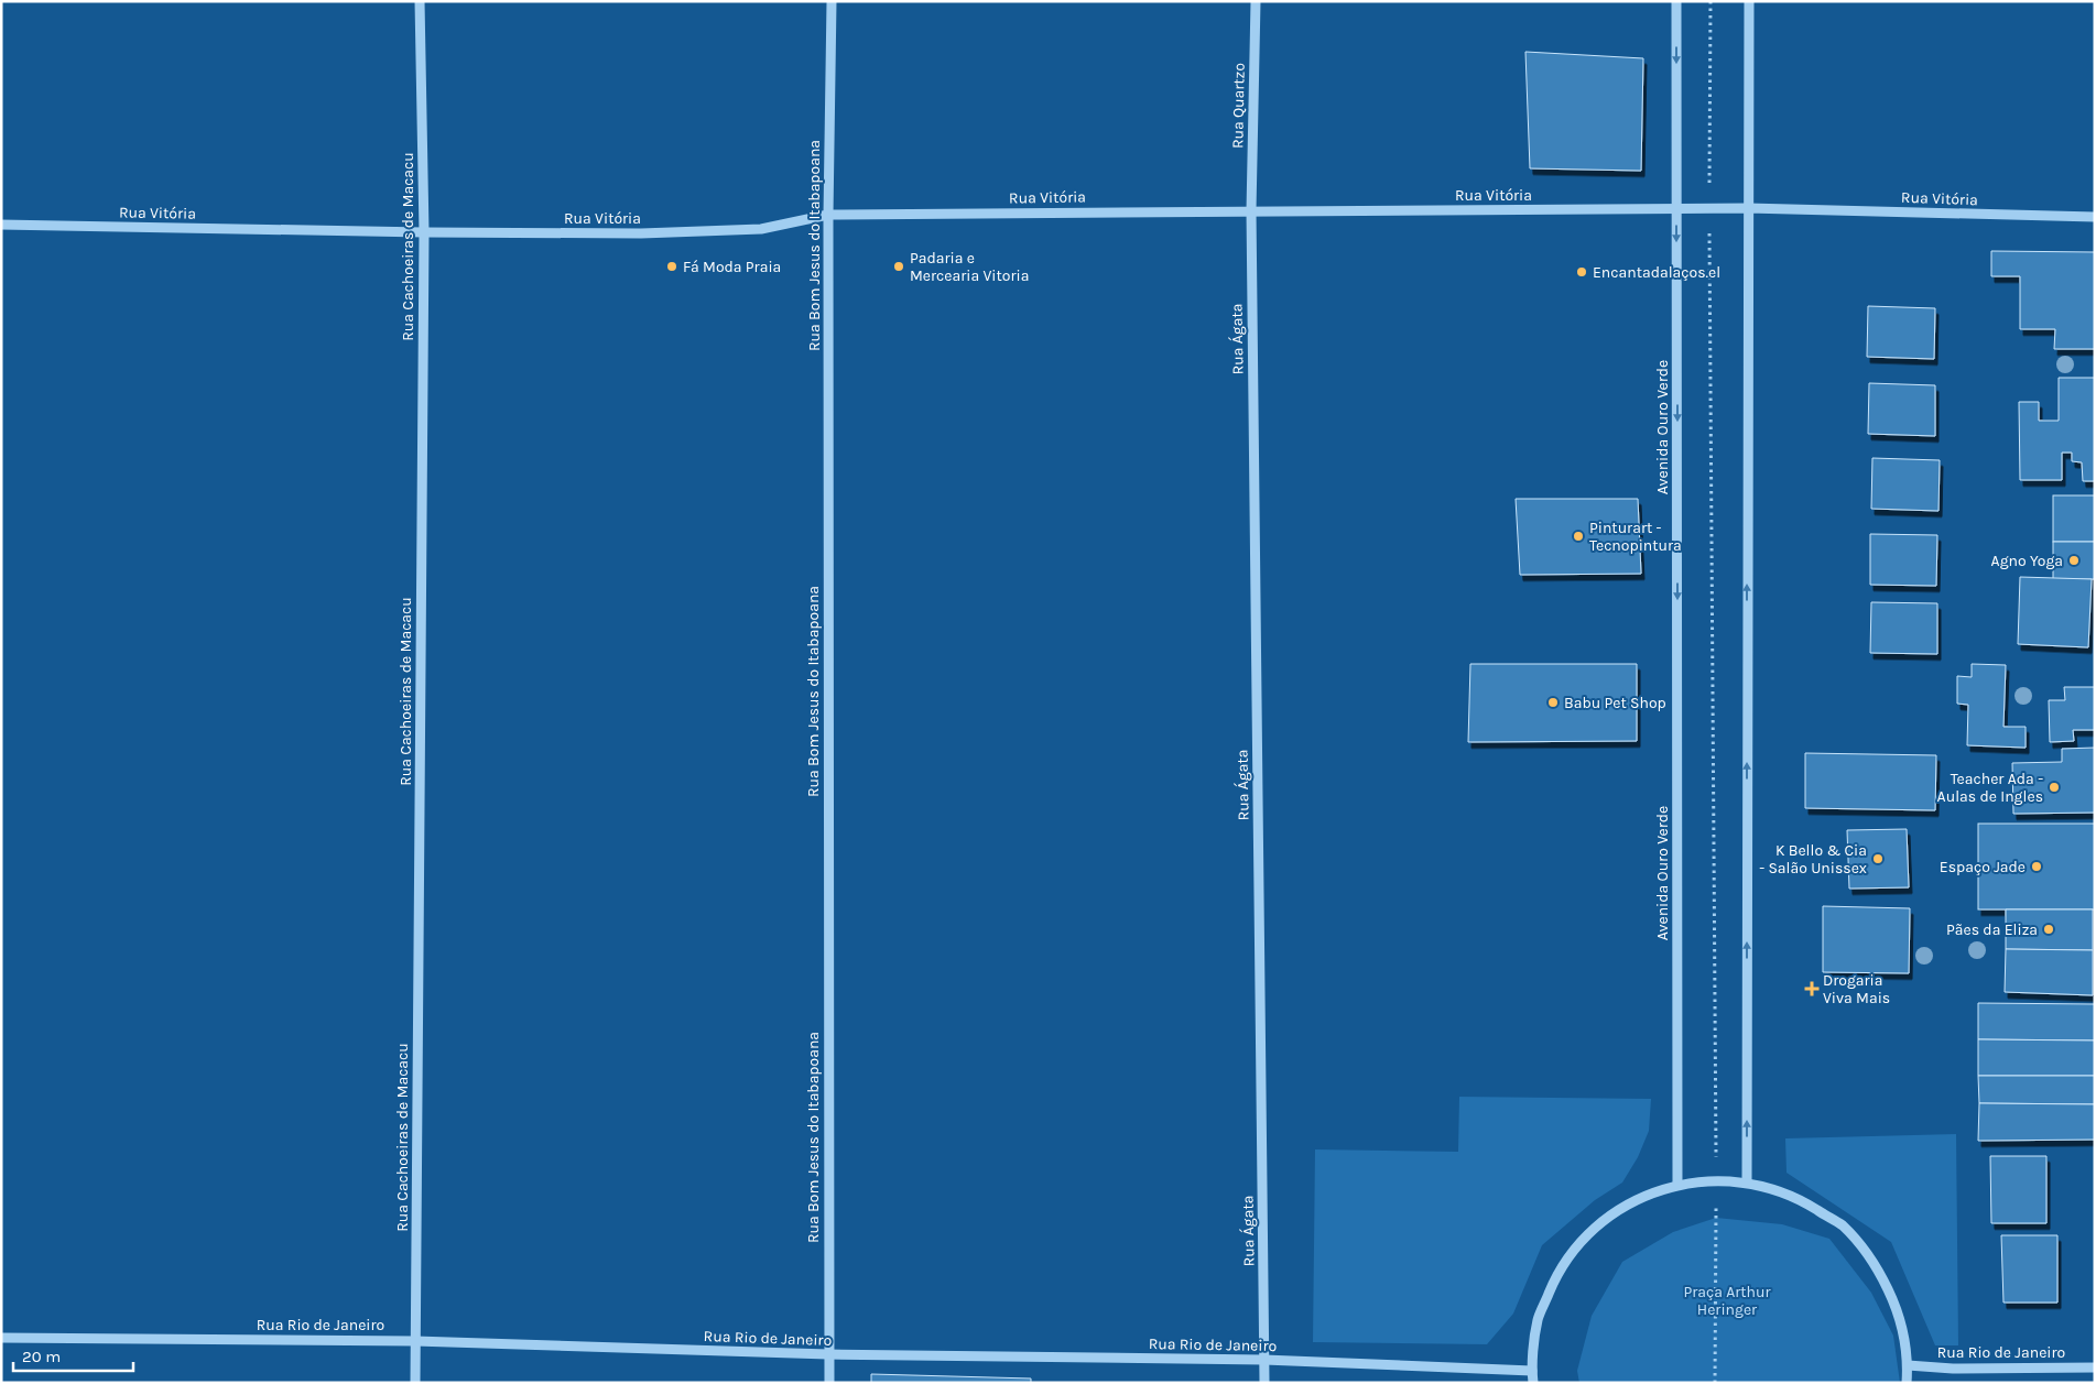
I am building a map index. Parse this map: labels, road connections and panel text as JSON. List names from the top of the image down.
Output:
{
  "streets": {
    "street": [
      "Rua Quartzo",
      "Rua Vitória",
      "Rua Bom Jesus do Itabapoana",
      "Rua Cachoeiras de Macacu",
      "Rua Ágata",
      "Avenida Ouro Verde",
      "Rua Rio de Janeiro"
    ]
  },
  "crossings": [
    ["Rua Quartzo", "Rua Vitória"],
    ["Rua Quartzo", "Rua Ágata"],
    ["Rua Vitória", "Rua Bom Jesus do Itabapoana"],
    ["Rua Vitória", "Rua Cachoeiras de Macacu"],
    ["Rua Vitória", "Rua Ágata"],
    ["Rua Vitória", "Avenida Ouro Verde"],
    ["Rua Bom Jesus do Itabapoana", "Rua Rio de Janeiro"],
    ["Rua Cachoeiras de Macacu", "Rua Rio de Janeiro"],
    ["Rua Ágata", "Rua Rio de Janeiro"]
  ],
  "parks": ["Praça Arthur Heringer"],
  "places": {
    "other": [
      "Fá Moda Praia",
      "Padaria e Mercearia Vitoria",
      "Encantadalaços.el",
      "Pinturart - Tecnopintura",
      "Agno Yoga",
      "Babu Pet Shop",
      "Teacher Ada - Aulas de Ingles",
      "K Bello & Cia - Salão Unissex",
      "Espaço Jade",
      "Pães da Eliza"
    ],
    "health": ["Drogaria Viva Mais"]
  },
  "scale_bar": "20 m"
}
